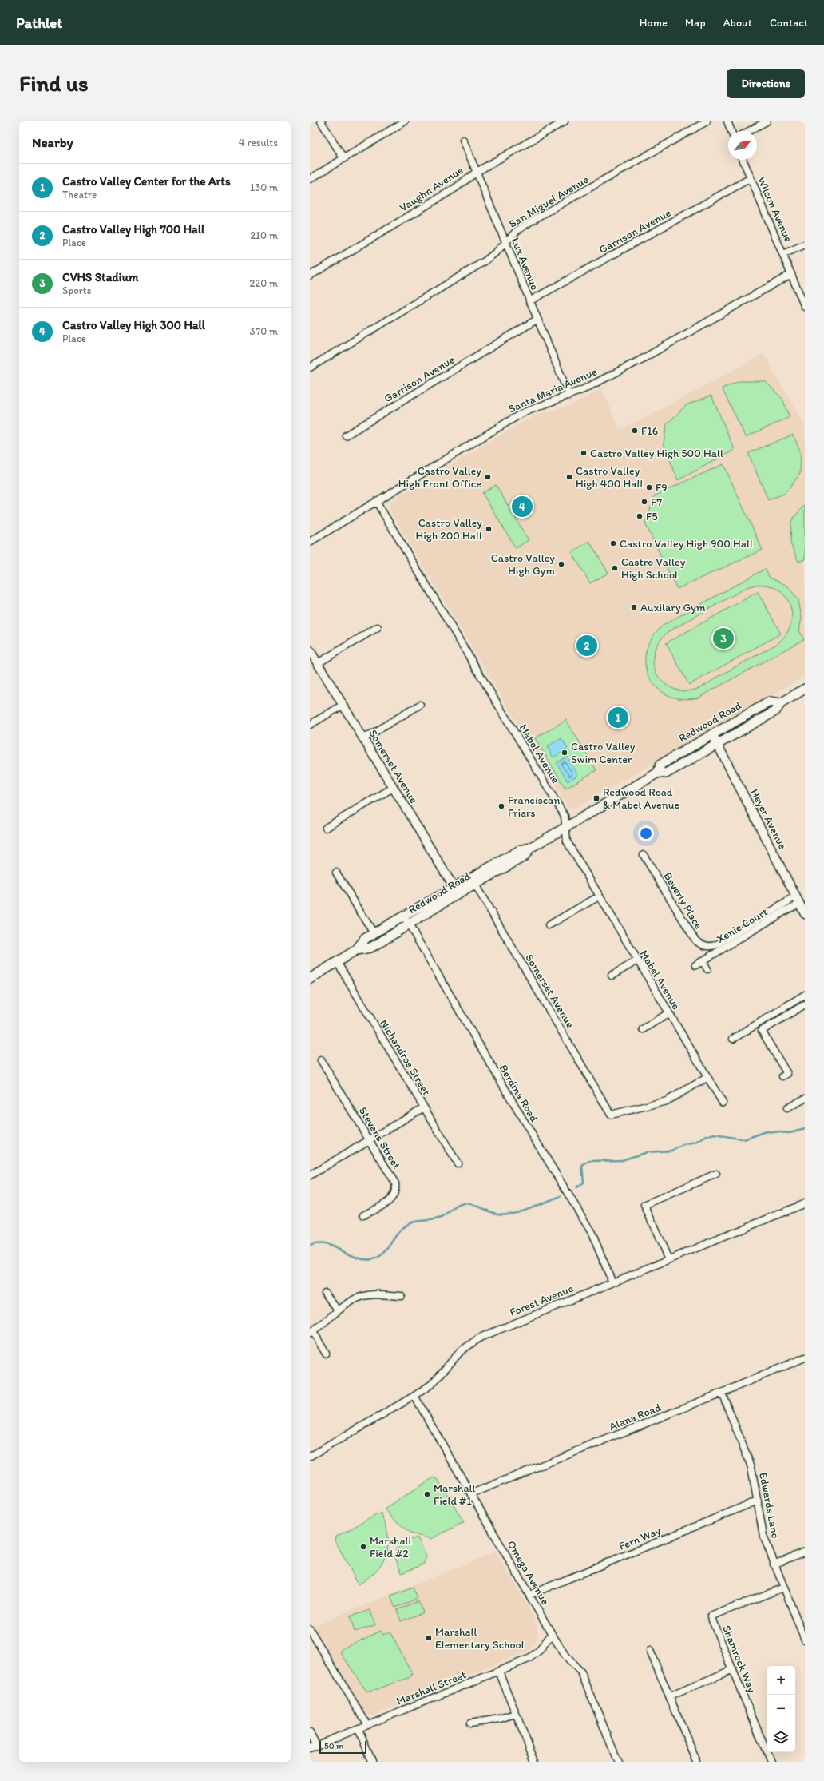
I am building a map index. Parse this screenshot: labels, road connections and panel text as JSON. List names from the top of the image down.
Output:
{
  "streets": {
    "main road": ["Redwood Road"],
    "street": [
      "Vaughn Avenue",
      "San Miguel Avenue",
      "Wilson Avenue",
      "Garrison Avenue",
      "Lux Avenue",
      "Santa Maria Avenue",
      "Mabel Avenue",
      "Somerset Avenue",
      "Heyer Avenue",
      "Beverly Place",
      "Xenie Court",
      "Nichandros Street",
      "Berdina Road",
      "Stevens Street",
      "Forest Avenue",
      "Alana Road",
      "Edwards Lane",
      "Fern Way",
      "Omega Avenue",
      "Shamrock Way",
      "Marshall Street"
    ]
  },
  "crossings": [
    ["Vaughn Avenue", "Lux Avenue"],
    ["San Miguel Avenue", "Lux Avenue"],
    ["Wilson Avenue", "Garrison Avenue"],
    ["Wilson Avenue", "Santa Maria Avenue"],
    ["Garrison Avenue", "Lux Avenue"],
    ["Lux Avenue", "Santa Maria Avenue"],
    ["Santa Maria Avenue", "Mabel Avenue"],
    ["Redwood Road", "Mabel Avenue"],
    ["Redwood Road", "Somerset Avenue"],
    ["Redwood Road", "Heyer Avenue"],
    ["Redwood Road", "Nichandros Street"],
    ["Redwood Road", "Berdina Road"],
    ["Mabel Avenue", "Somerset Avenue"],
    ["Heyer Avenue", "Beverly Place"],
    ["Heyer Avenue", "Xenie Court"],
    ["Beverly Place", "Xenie Court"],
    ["Berdina Road", "Forest Avenue"],
    ["Forest Avenue", "Omega Avenue"],
    ["Alana Road", "Edwards Lane"],
    ["Alana Road", "Omega Avenue"],
    ["Edwards Lane", "Fern Way"],
    ["Edwards Lane", "Shamrock Way"],
    ["Fern Way", "Omega Avenue"],
    ["Omega Avenue", "Marshall Street"]
  ],
  "places": {
    "other": [
      "F16",
      "Castro Valley High 500 Hall",
      "Castro Valley High Front Office",
      "Castro Valley High 400 Hall",
      "F9",
      "F7",
      "F5",
      "Castro Valley High 200 Hall",
      "Castro Valley High 900 Hall",
      "Castro Valley High Gym",
      "Castro Valley High School",
      "Auxilary Gym",
      "Castro Valley Swim Center",
      "Franciscan Friars",
      "Marshall Field #1",
      "Marshall Field #2",
      "Marshall Elementary School"
    ],
    "transit": ["Redwood Road & Mabel Avenue"]
  },
  "scale_bar": "50 m",
  "north": "top right",
  "page": {
    "header": "Pathlet",
    "nav": [
      "Home",
      "Map",
      "About",
      "Contact"
    ],
    "buttons": "Directions",
    "title": "Find us",
    "heading": ["Nearby", "4 results"],
    "list": [
      {
        "mark": "1",
        "name": "Castro Valley Center for the Arts",
        "note": "Theatre",
        "value": "130 m"
      },
      {
        "mark": "2",
        "name": "Castro Valley High 700 Hall",
        "note": "Place",
        "value": "210 m"
      },
      {
        "mark": "3",
        "name": "CVHS Stadium",
        "note": "Sports",
        "value": "220 m"
      },
      {
        "mark": "4",
        "name": "Castro Valley High 300 Hall",
        "note": "Place",
        "value": "370 m"
      }
    ],
    "pins": [
      "4",
      "3",
      "2",
      "1"
    ],
    "map_buttons": ["+", "−"],
    "scale": "50 m"
  }
}
